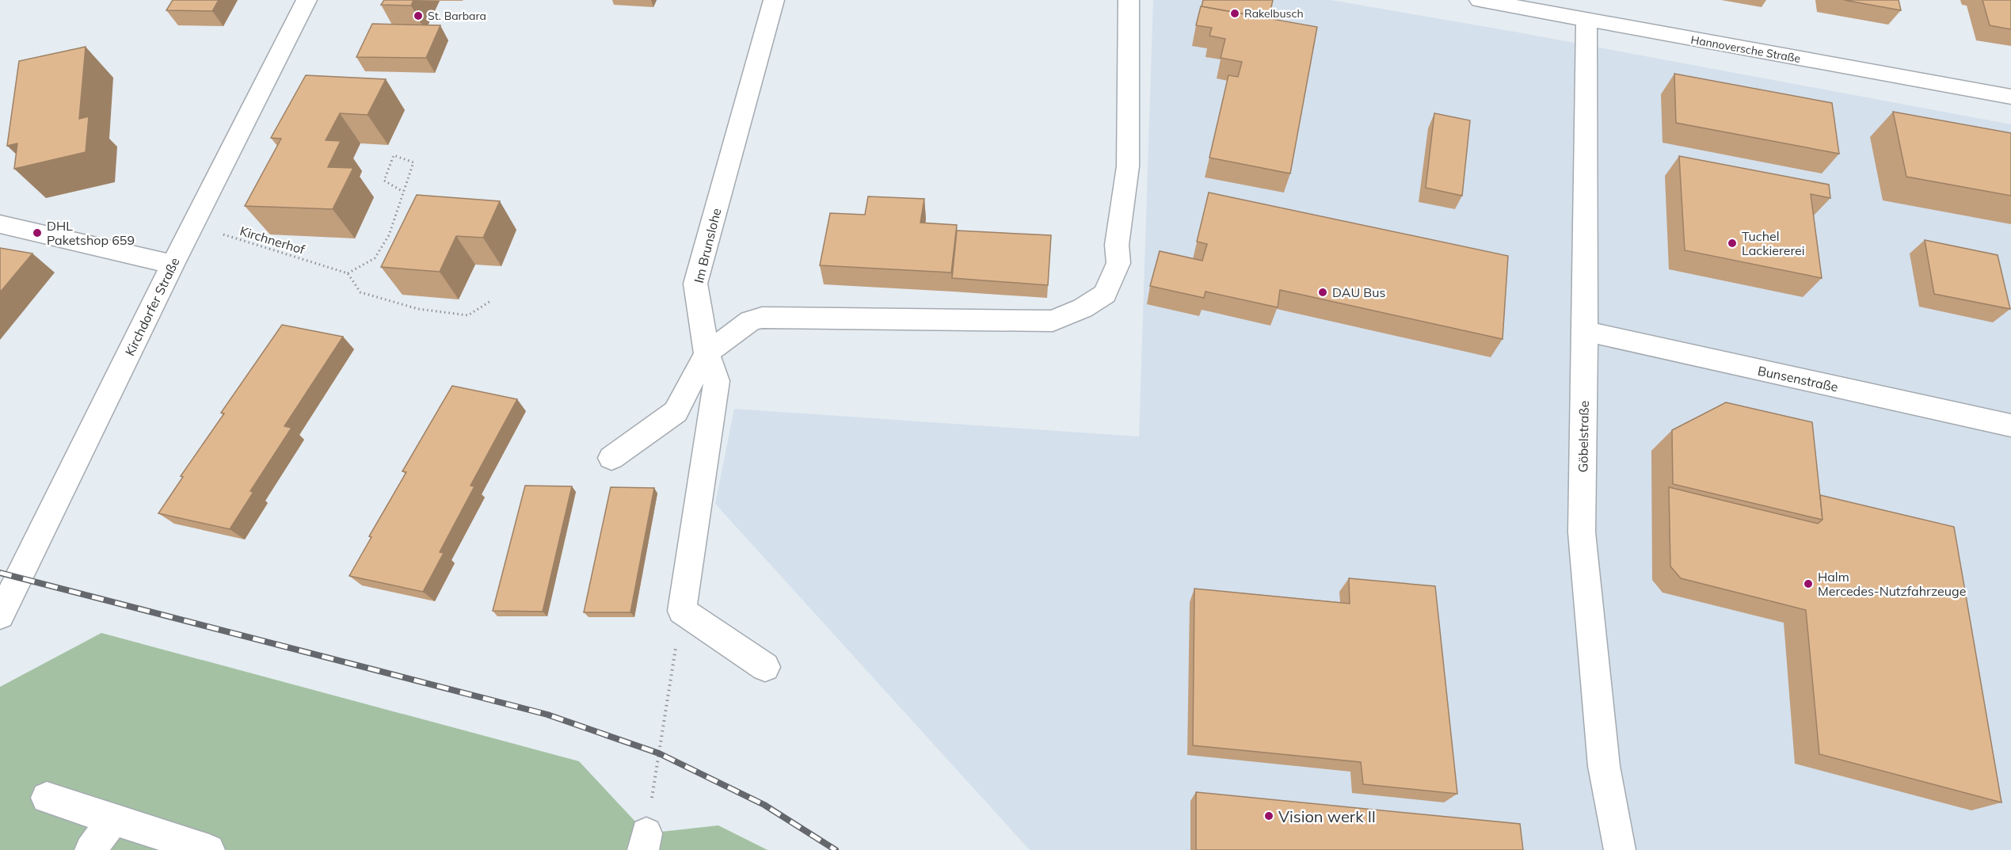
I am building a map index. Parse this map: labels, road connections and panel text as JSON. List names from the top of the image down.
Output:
{
  "streets": {
    "street": [
      "Hannoversche Straße",
      "Im Brunslohe",
      "Kirchdorfer Straße",
      "Bunsenstraße",
      "Göbelstraße"
    ],
    "path": ["Kirchnerhof"]
  },
  "crossings": [
    ["Hannoversche Straße", "Göbelstraße"],
    ["Kirchnerhof", "Kirchdorfer Straße"],
    ["Bunsenstraße", "Göbelstraße"]
  ],
  "places": [
    "Rakelbusch",
    "St. Barbara",
    "DHL Paketshop 659",
    "Tuchel Lackiererei",
    "DAU Bus",
    "Halm Mercedes-Nutzfahrzeuge",
    "Vision werk II"
  ]
}
